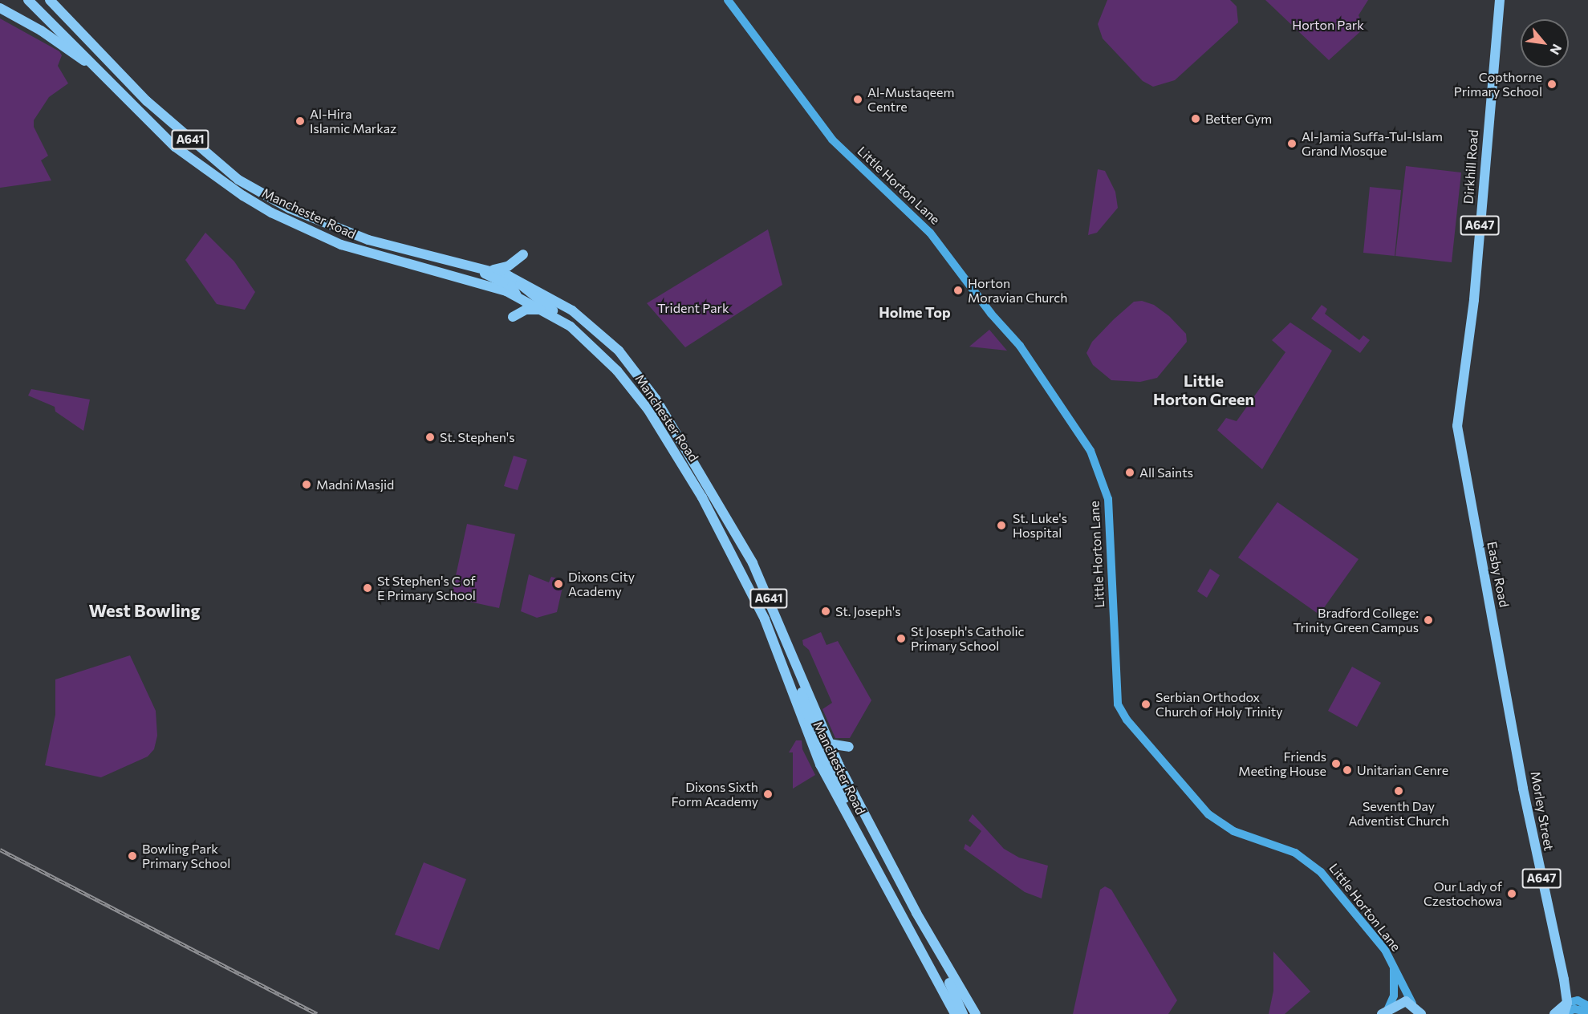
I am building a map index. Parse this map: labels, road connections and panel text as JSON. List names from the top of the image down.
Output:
{
  "streets": {
    "main road": [
      "A641",
      "Dirkhill Road",
      "Manchester Road",
      "A647",
      "Easby Road",
      "Morley Street"
    ],
    "street": ["Little Horton Lane"]
  },
  "crossings": [
    ["Dirkhill Road", "Easby Road"],
    ["Easby Road", "Morley Street"]
  ],
  "districts": ["Holme Top", "Little Horton Green", "West Bowling"],
  "parks": ["Horton Park", "Trident Park"],
  "places": [
    "Copthorne Primary School",
    "Al-Mustaqeem Centre",
    "Better Gym",
    "Al-Hira Islamic Markaz",
    "Al-Jamia Suffa-Tul-Islam Grand Mosque",
    "Horton Moravian Church",
    "St. Stephen's",
    "All Saints",
    "Madni Masjid",
    "St. Luke's Hospital",
    "Dixons City Academy",
    "St Stephen's C of E Primary School",
    "St. Joseph's",
    "Bradford College: Trinity Green Campus",
    "St Joseph's Catholic Primary School",
    "Serbian Orthodox Church of Holy Trinity",
    "Friends Meeting House",
    "Unitarian Cenre",
    "Seventh Day Adventist Church",
    "Dixons Sixth Form Academy",
    "Bowling Park Primary School",
    "Our Lady of Czestochowa"
  ],
  "north": "bottom right"
}
